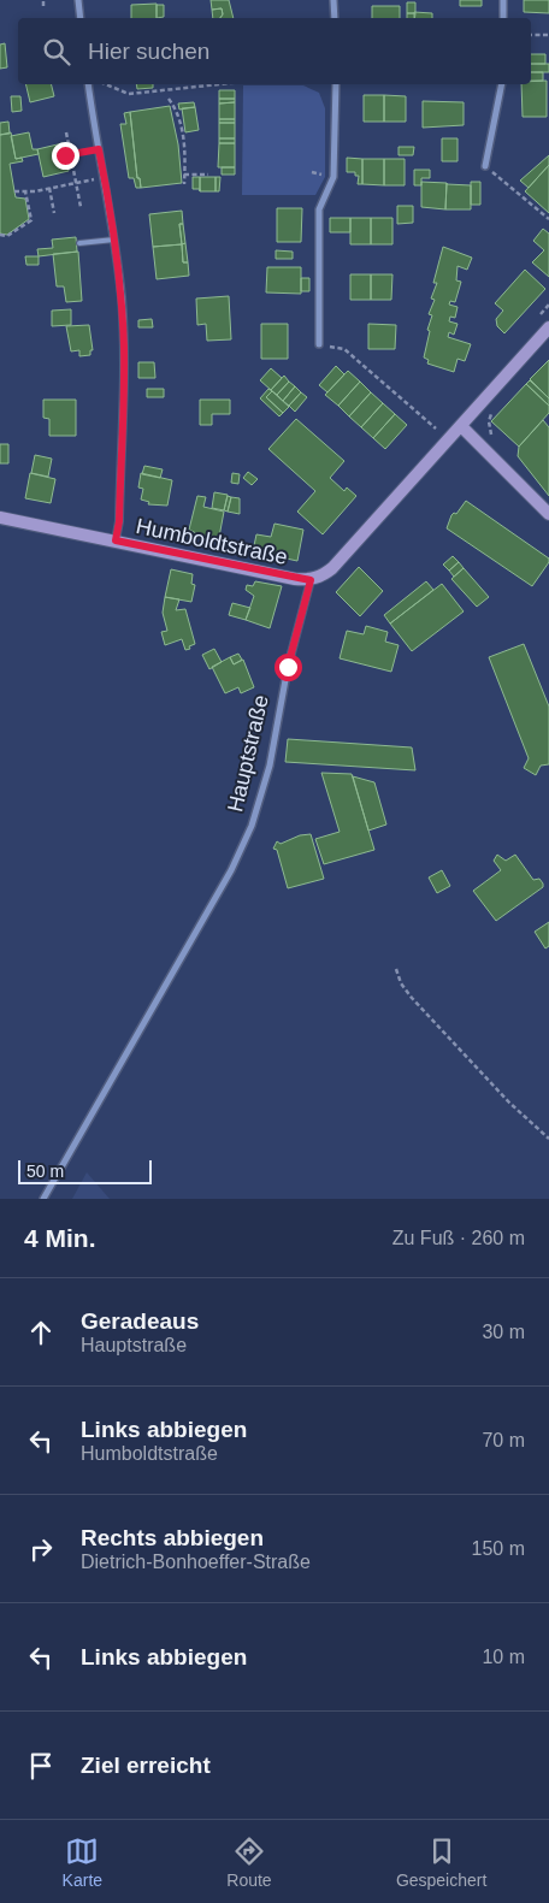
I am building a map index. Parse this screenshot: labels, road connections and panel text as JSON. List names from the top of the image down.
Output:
{
  "streets": {
    "street": ["Humboldtstraße", "Hauptstraße"]
  },
  "crossings": [
    ["Humboldtstraße", "Hauptstraße"]
  ],
  "scale_bar": "50 m",
  "page": {
    "search": "Hier suchen",
    "scale": "50 m",
    "heading": ["4 Min.", "Zu Fuß · 260 m"],
    "list": [
      ["Geradeaus", "Hauptstraße", "30 m"],
      ["Links abbiegen", "Humboldtstraße", "70 m"],
      ["Rechts abbiegen", "Dietrich-Bonhoeffer-Straße", "150 m"],
      ["Links abbiegen", "10 m"],
      "Ziel erreicht"
    ],
    "nav": ["Karte", "Route", "Gespeichert"]
  }
}
